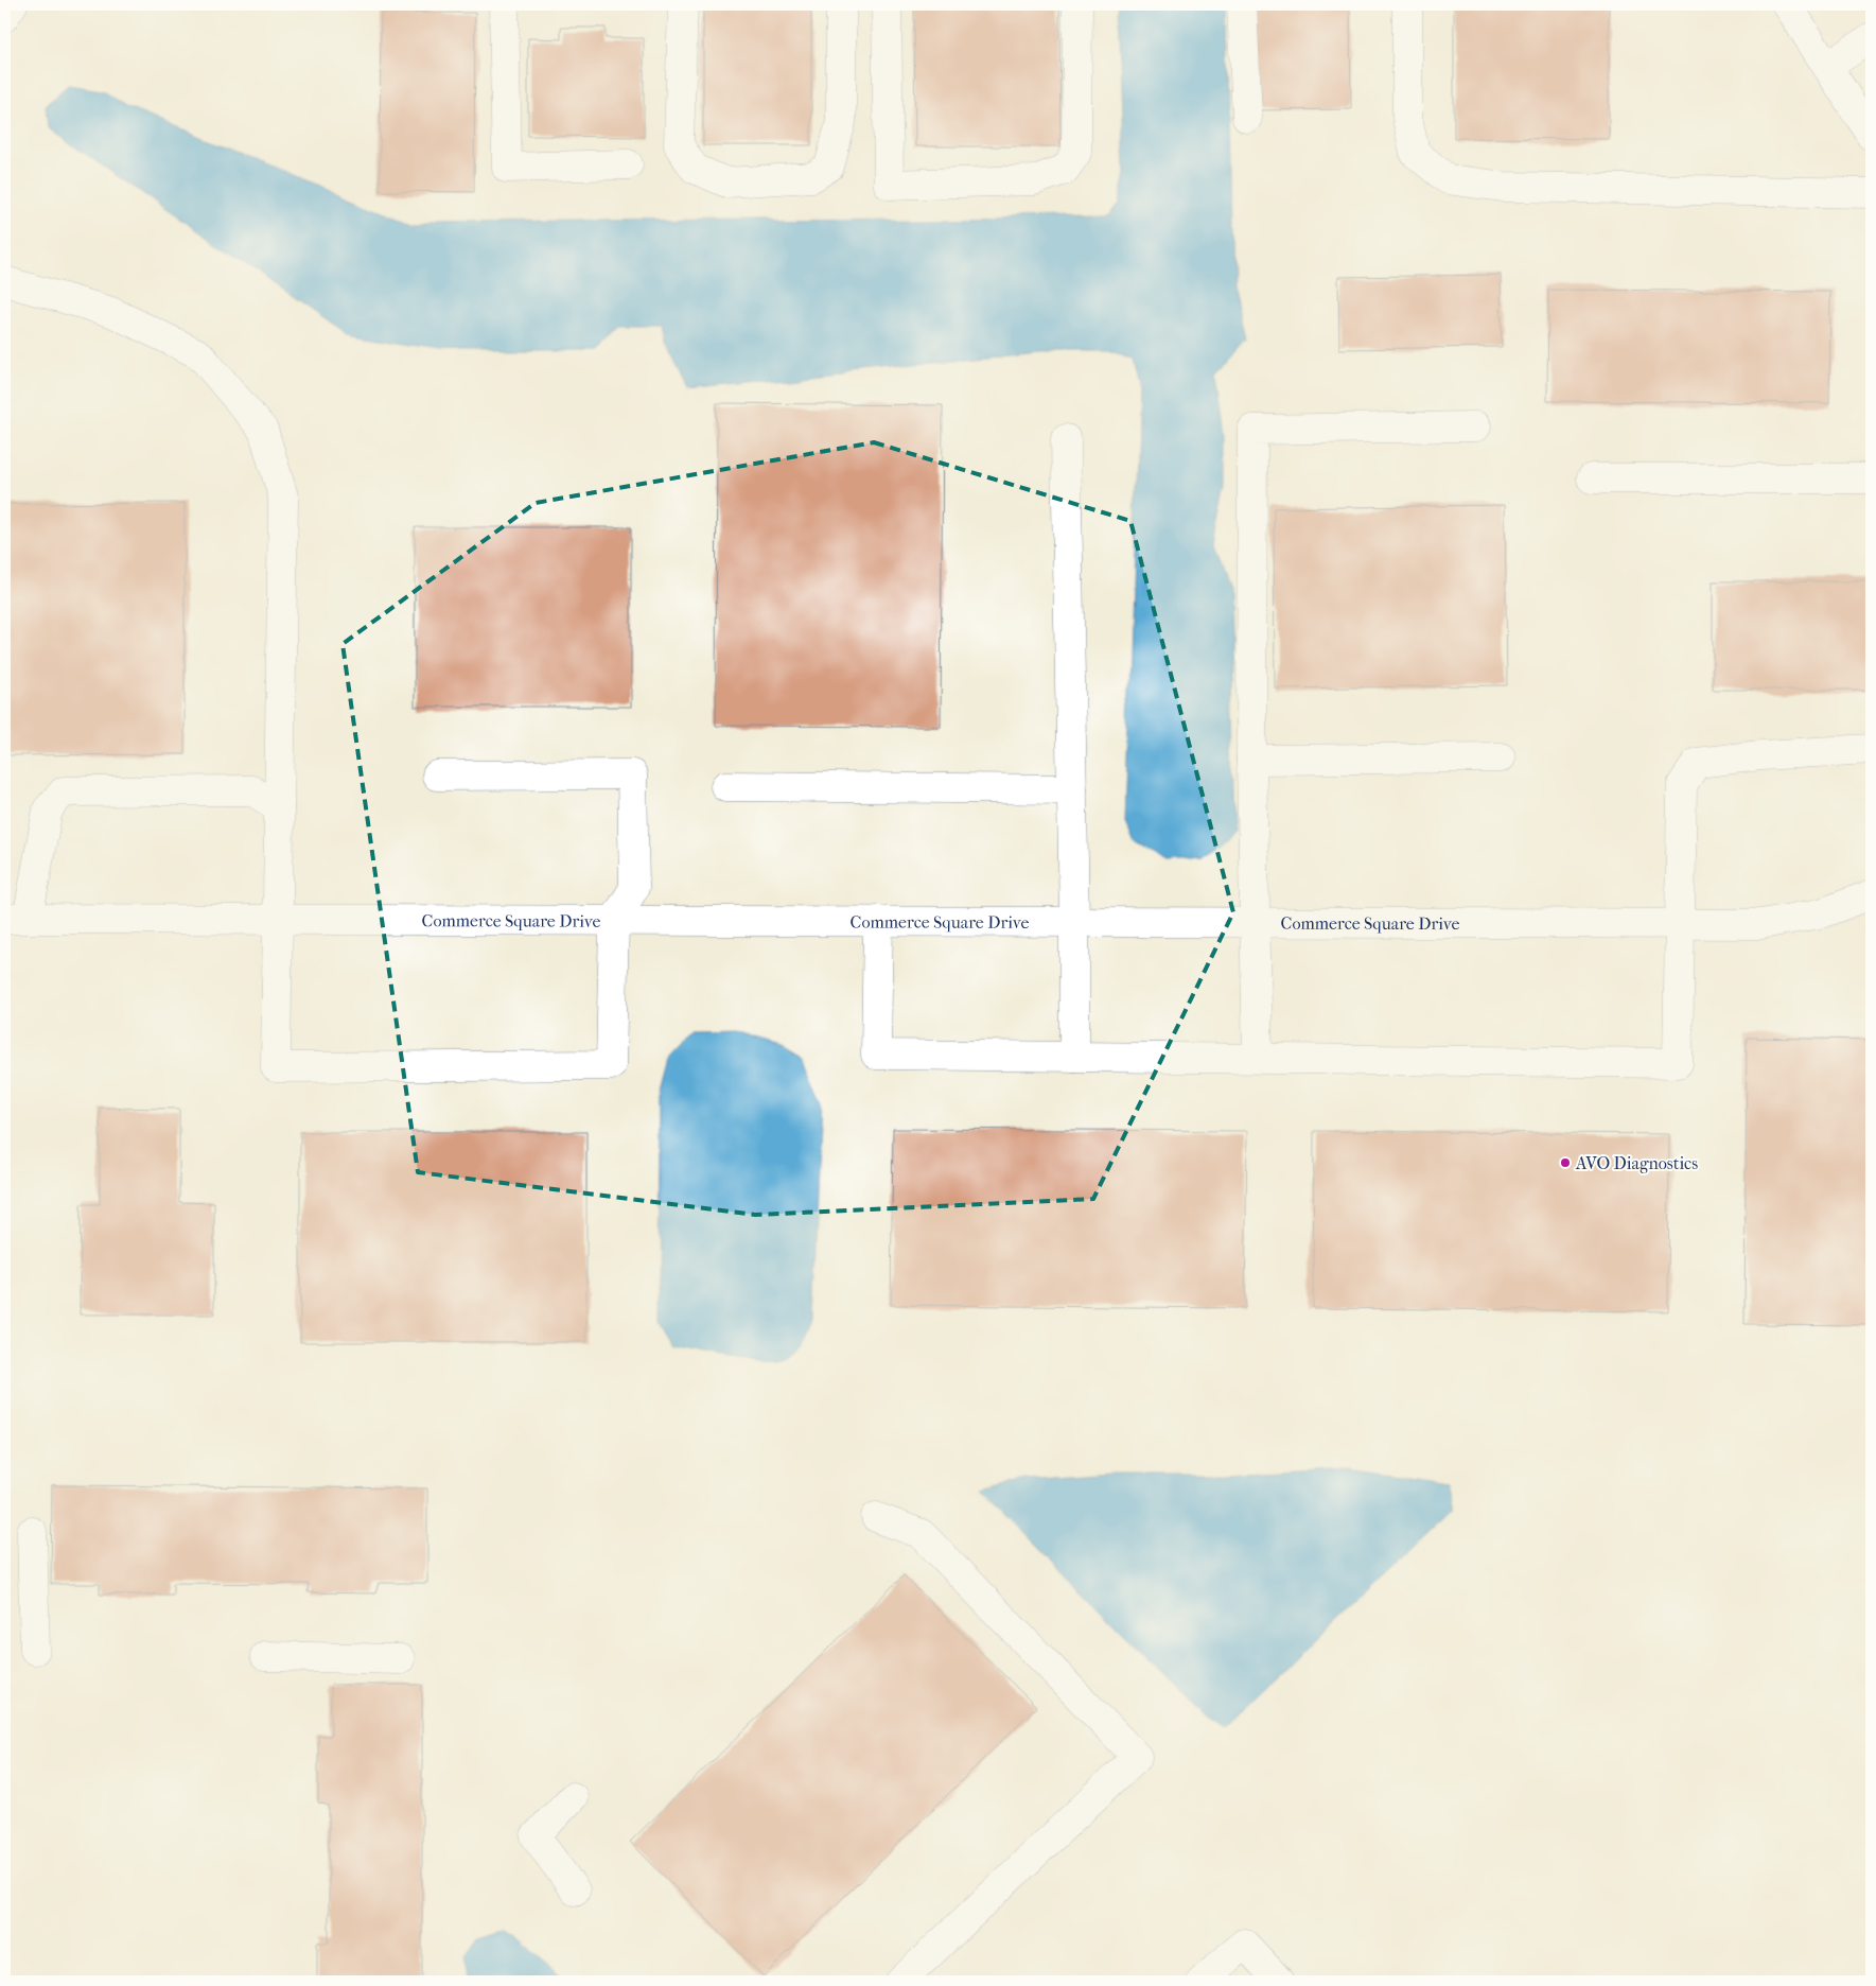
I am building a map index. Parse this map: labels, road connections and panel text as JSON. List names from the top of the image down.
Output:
{
  "streets": {
    "street": ["Commerce Square Drive"]
  },
  "places": ["AVO Diagnostics"]
}
